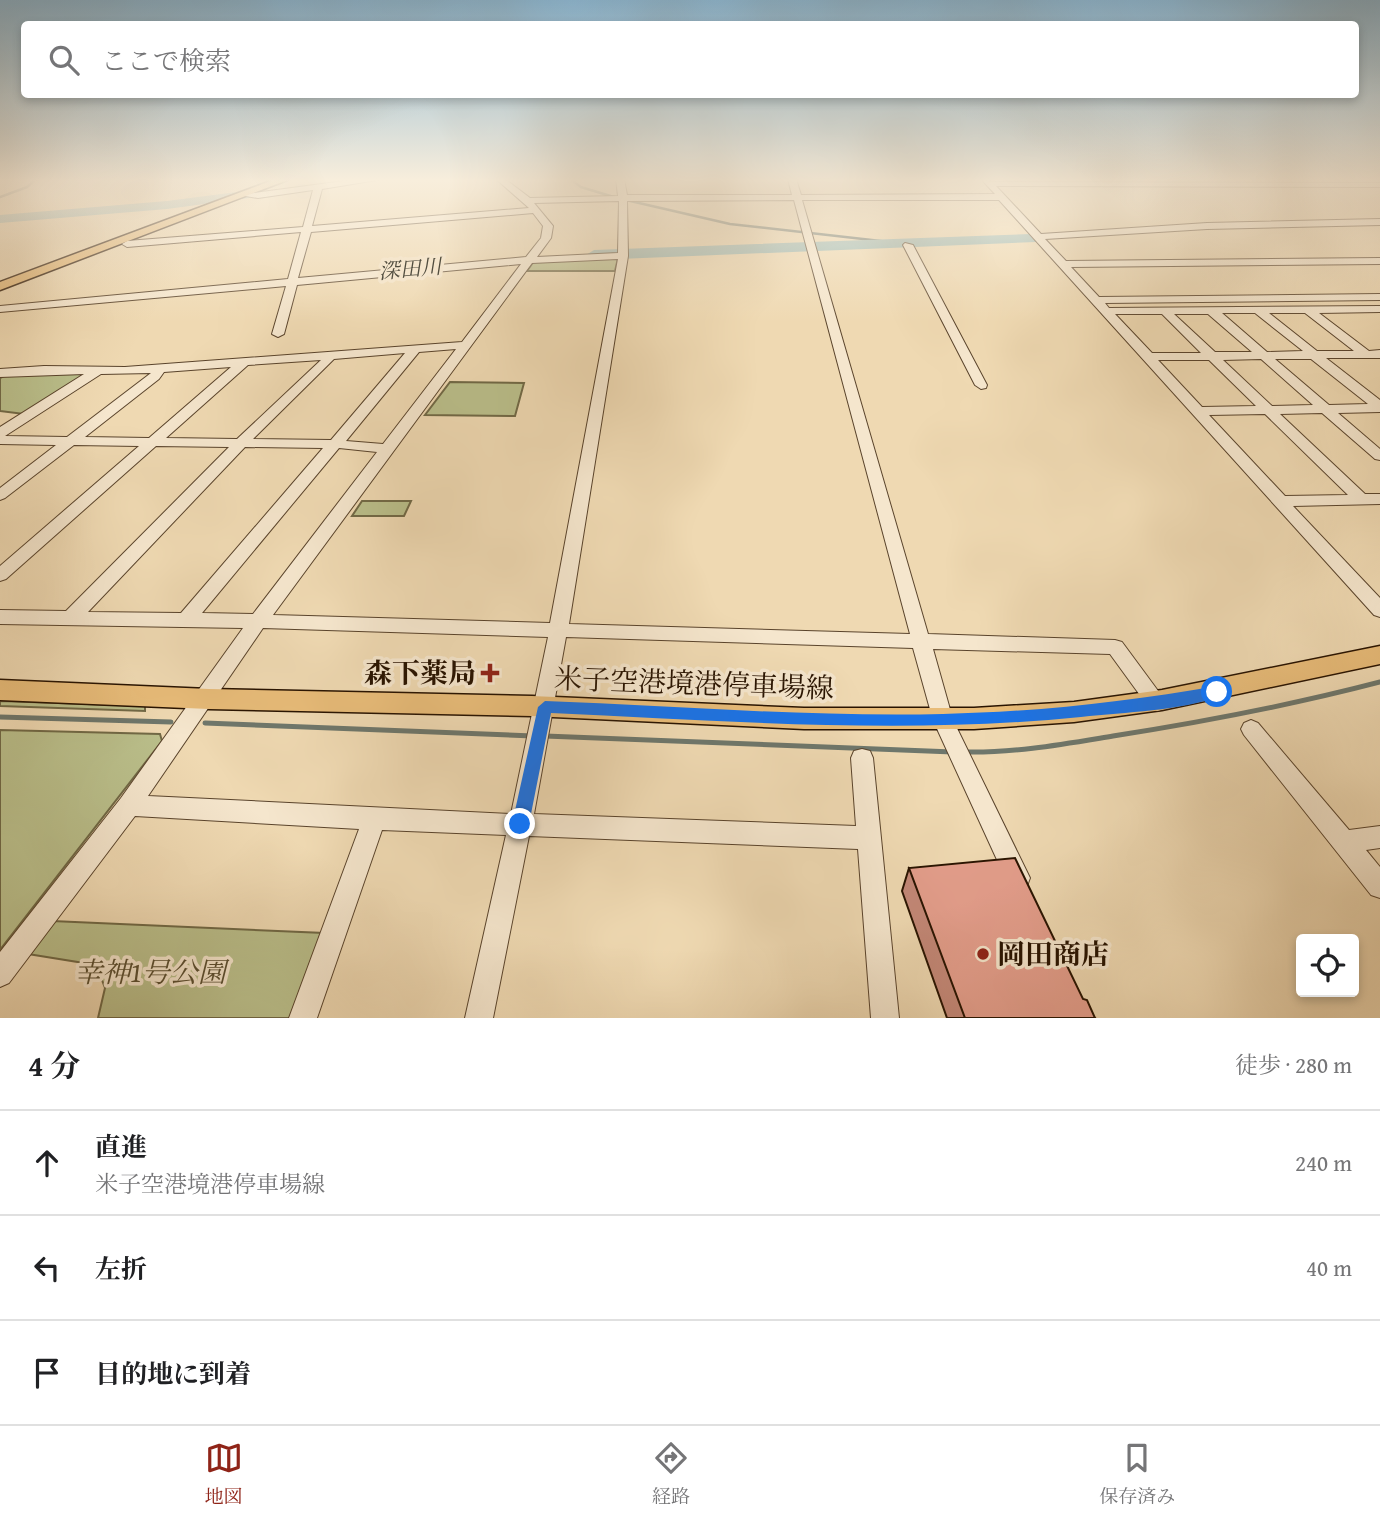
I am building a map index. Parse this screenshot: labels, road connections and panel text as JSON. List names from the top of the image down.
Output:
{
  "streets": {
    "main road": ["米子空港境港停車場線"]
  },
  "water": ["深田川"],
  "parks": ["幸神1号公園"],
  "places": {
    "health": ["森下薬局"],
    "other": ["岡田商店"]
  },
  "page": {
    "search": "ここで検索",
    "heading": ["4 分", "徒歩 · 280 m"],
    "list": [
      ["直進", "米子空港境港停車場線", "240 m"],
      ["左折", "40 m"],
      "目的地に到着"
    ],
    "nav": ["地図", "経路", "保存済み"]
  }
}
